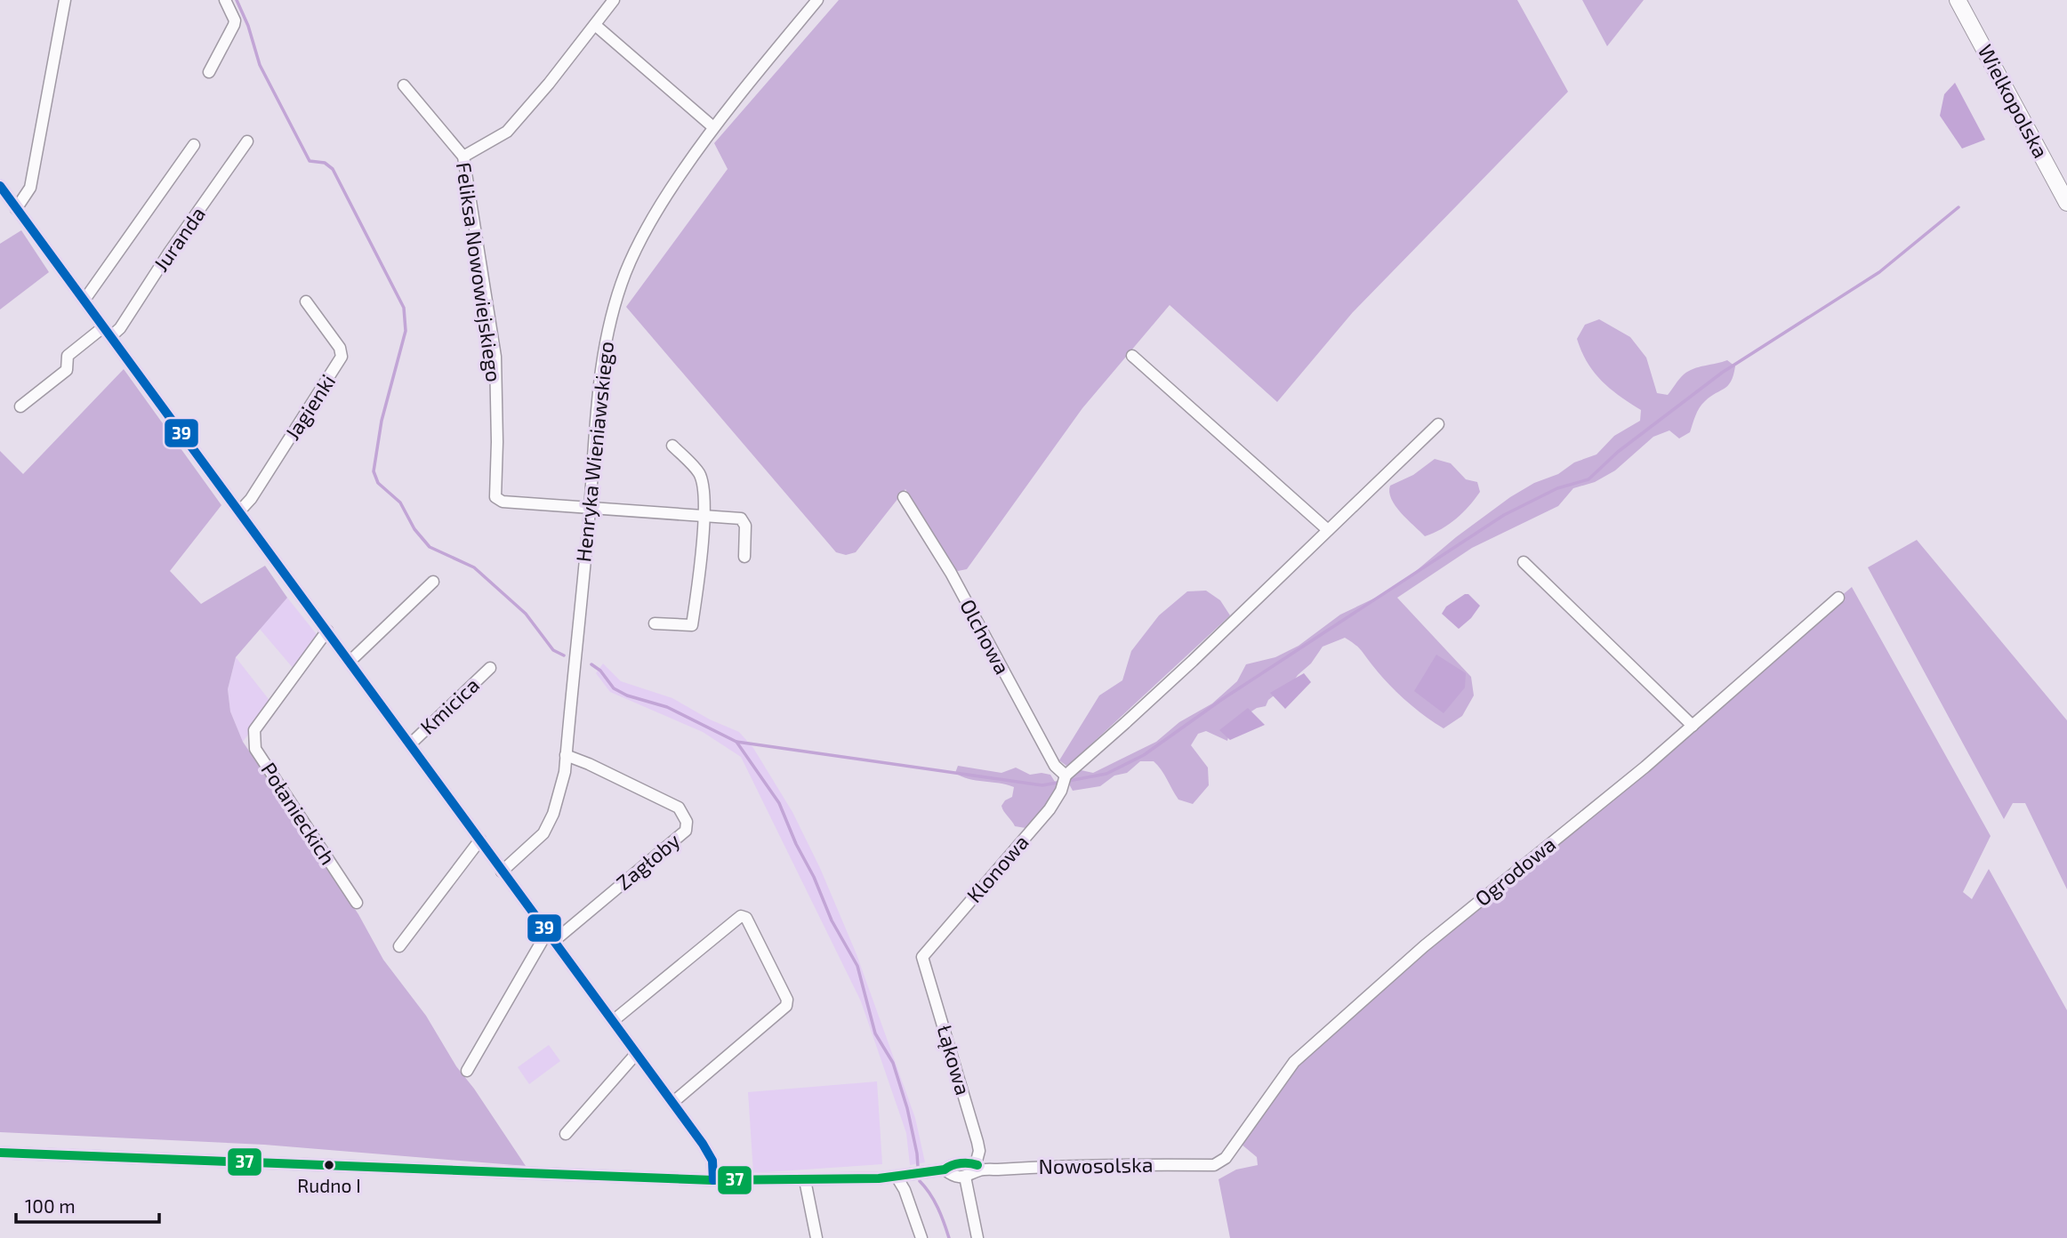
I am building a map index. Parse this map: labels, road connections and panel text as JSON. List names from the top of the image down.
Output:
{
  "streets": {
    "main road": ["Wielkopolska"],
    "street": [
      "Juranda",
      "Feliksa Nowowiejskiego",
      "Jagienki",
      "Henryka Wieniawskiego",
      "Olchowa",
      "Kmicica",
      "Połanieckich",
      "Zagłoby",
      "Klonowa",
      "Ogrodowa",
      "Łąkowa",
      "Nowosolska"
    ]
  },
  "crossings": [
    ["Feliksa Nowowiejskiego", "Henryka Wieniawskiego"],
    ["Henryka Wieniawskiego", "Zagłoby"],
    ["Olchowa", "Klonowa"],
    ["Klonowa", "Łąkowa"],
    ["Ogrodowa", "Nowosolska"],
    ["Łąkowa", "Nowosolska"]
  ],
  "places": ["Rudno I"],
  "lines": ["transit line 39", "transit line 37"],
  "scale_bar": "100 m"
}
